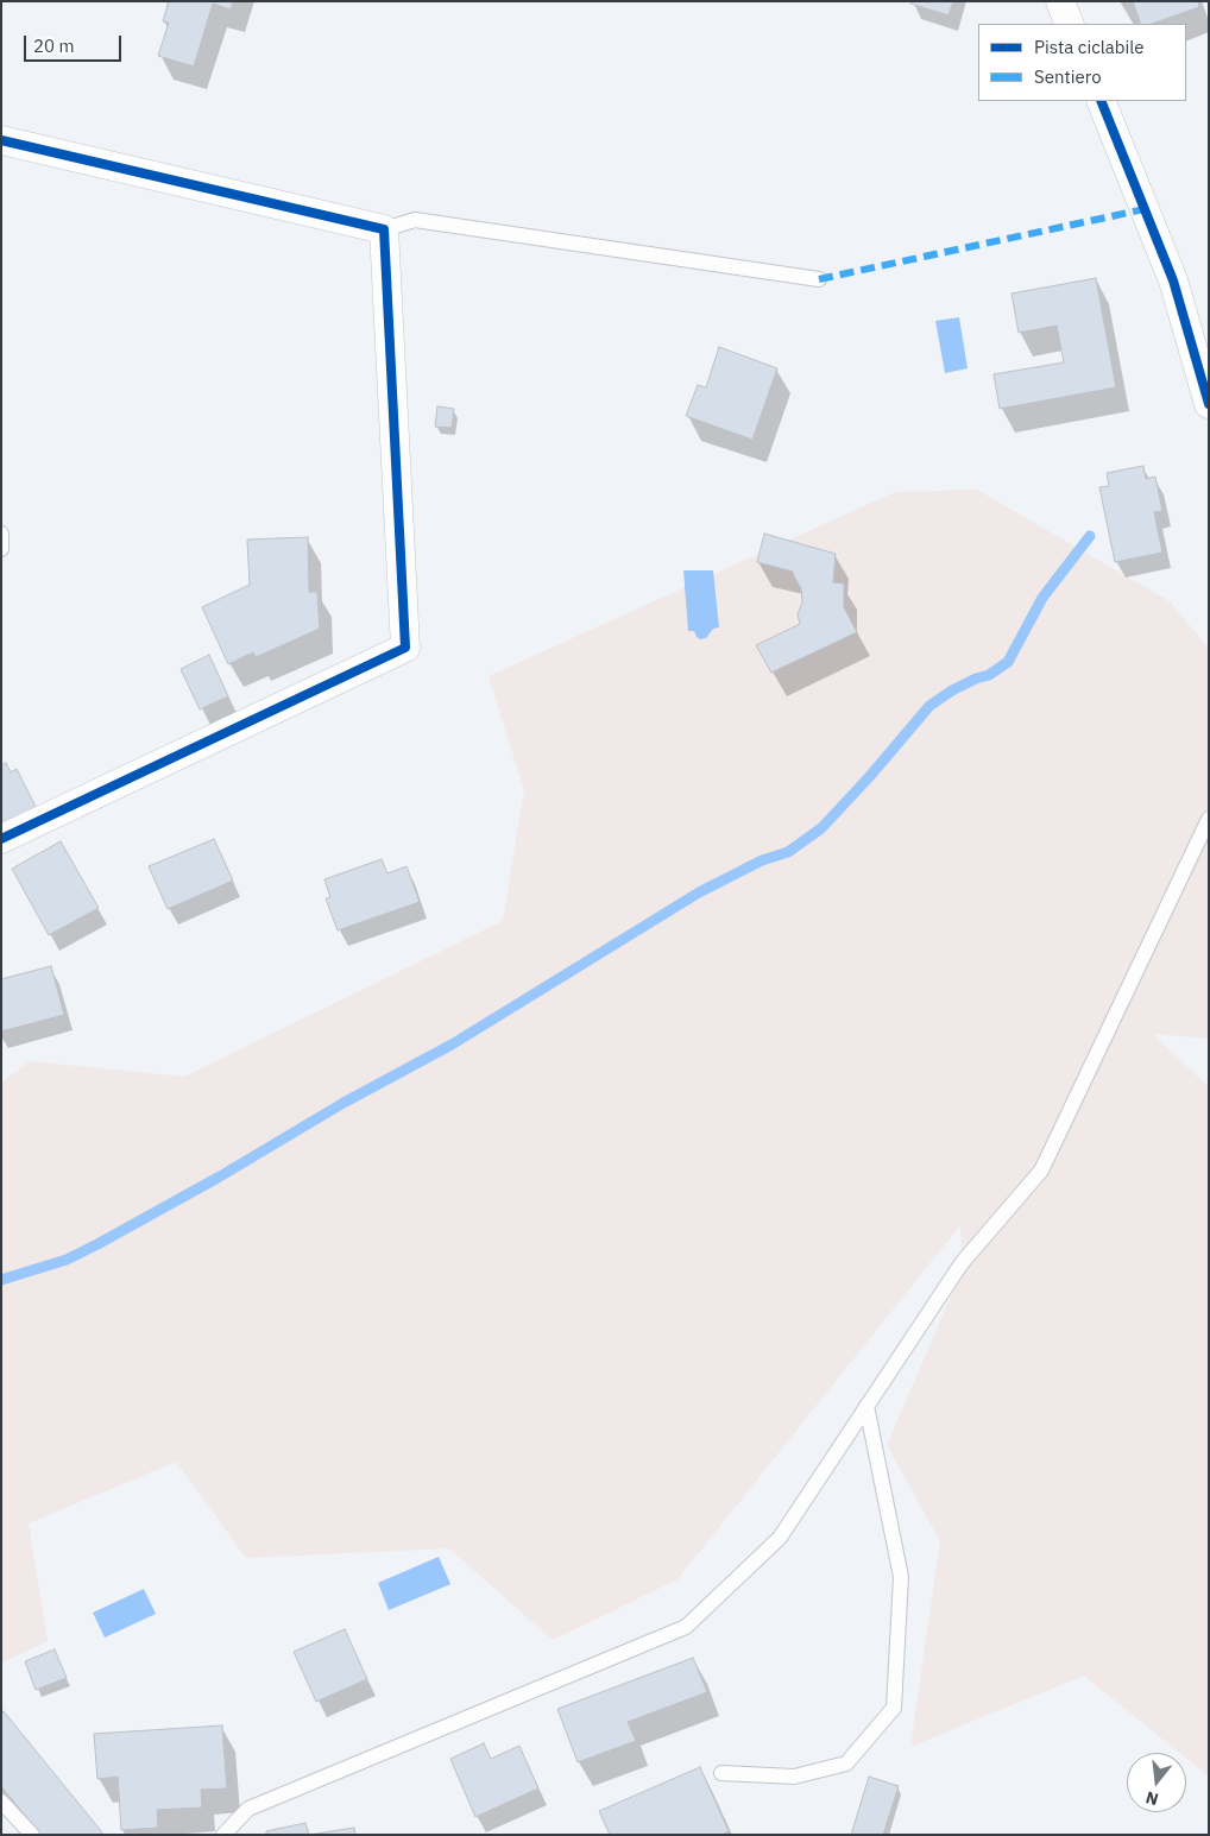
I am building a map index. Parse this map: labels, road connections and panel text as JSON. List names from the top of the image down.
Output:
{
  "legend": ["Pista ciclabile", "Sentiero"],
  "scale_bar": "20 m",
  "north": "bottom"
}
